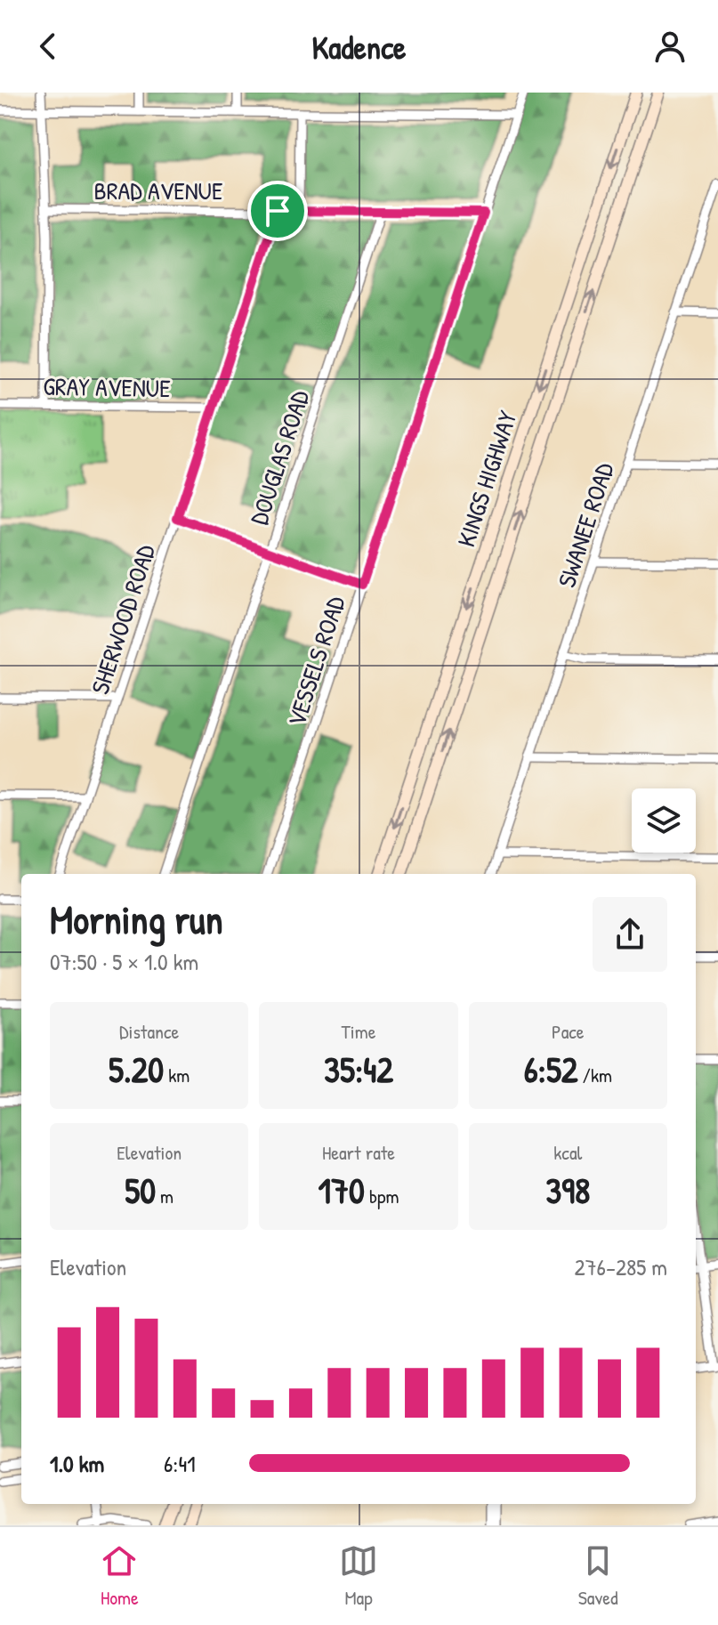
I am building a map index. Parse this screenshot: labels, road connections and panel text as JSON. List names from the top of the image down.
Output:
{
  "streets": {
    "main road": ["KINGS HIGHWAY"],
    "street": [
      "BRAD AVENUE",
      "GRAY AVENUE",
      "DOUGLAS ROAD",
      "SWANEE ROAD",
      "SHERWOOD ROAD",
      "VESSELS ROAD"
    ]
  },
  "crossings": [
    ["BRAD AVENUE", "DOUGLAS ROAD"],
    ["BRAD AVENUE", "SHERWOOD ROAD"],
    ["BRAD AVENUE", "VESSELS ROAD"],
    ["GRAY AVENUE", "SHERWOOD ROAD"]
  ],
  "page": {
    "header": "Kadence",
    "heading": ["Morning run", "07:50 · 5 × 1.0 km"],
    "stats": [
      ["Distance", "5.20 km"],
      ["Time", "35:42"],
      ["Pace", "6:52 /km"],
      ["Elevation", "50 m"],
      ["Heart rate", "170 bpm"],
      ["kcal", "398"]
    ],
    "chart": ["Elevation", "276–285 m"],
    "list": [
      {
        "name": "1.0 km",
        "note": "6:41"
      }
    ],
    "tabs": ["Home", "Map", "Saved"]
  }
}
